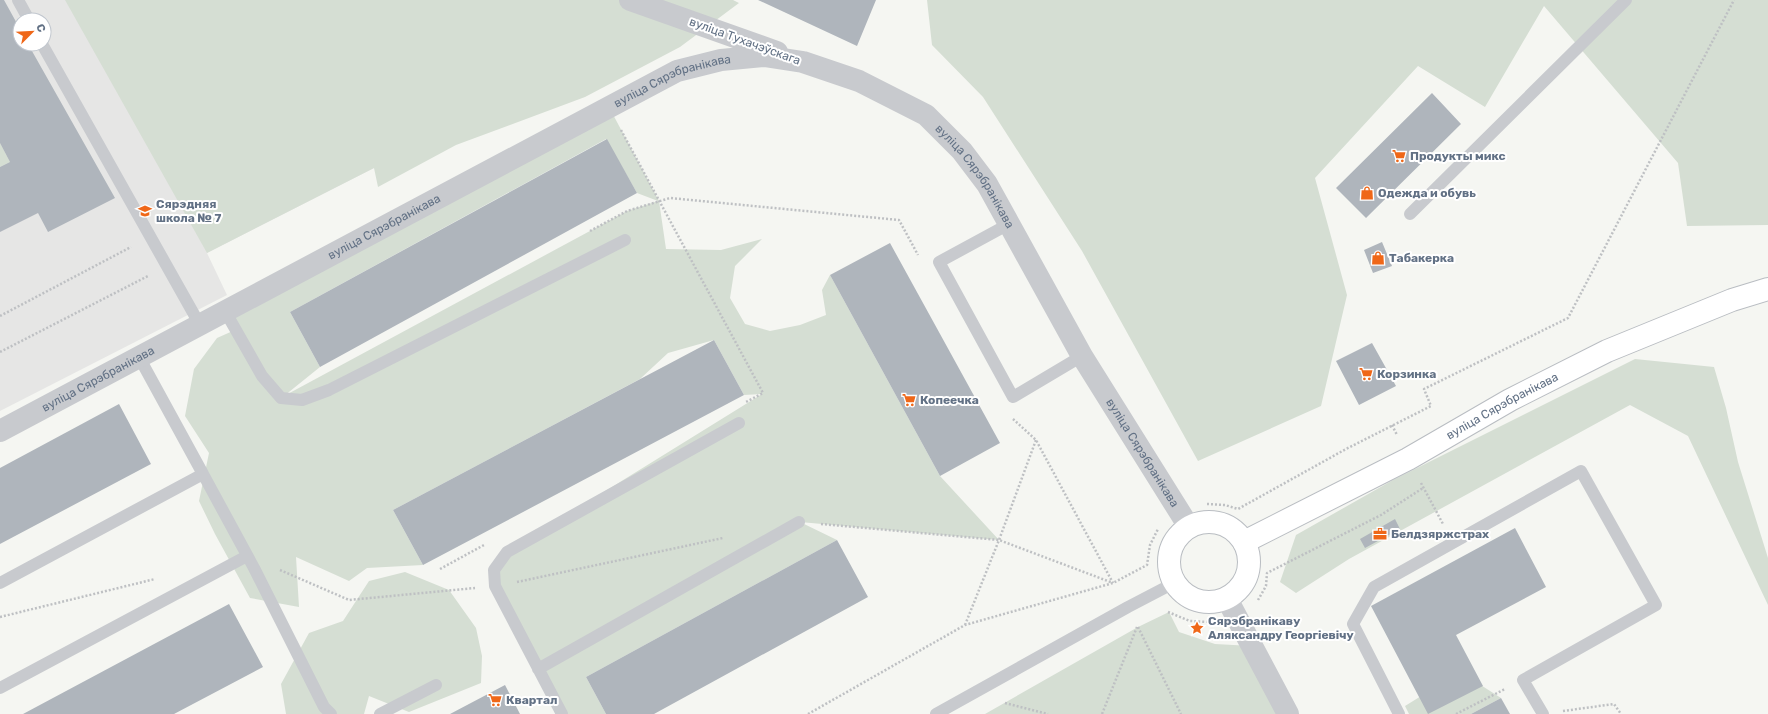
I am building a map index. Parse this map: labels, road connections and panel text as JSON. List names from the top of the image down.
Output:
{
  "streets": {
    "street": ["вуліца Тухачэўскага", "вуліца Сярэбранікава"]
  },
  "crossings": [
    ["вуліца Тухачэўскага", "вуліца Сярэбранікава"]
  ],
  "places": {
    "supermarket": [
      "Продукты микс",
      "Корзинка",
      "Копеечка",
      "Квартал"
    ],
    "shop": ["Одежда и обувь", "Табакерка"],
    "school or university": ["Сярэдняя школа № 7"],
    "office": ["Белдзяржстрах"],
    "place": ["Сярэбранікаву Аляксандру Георгіевічу"]
  },
  "north": "top right"
}
